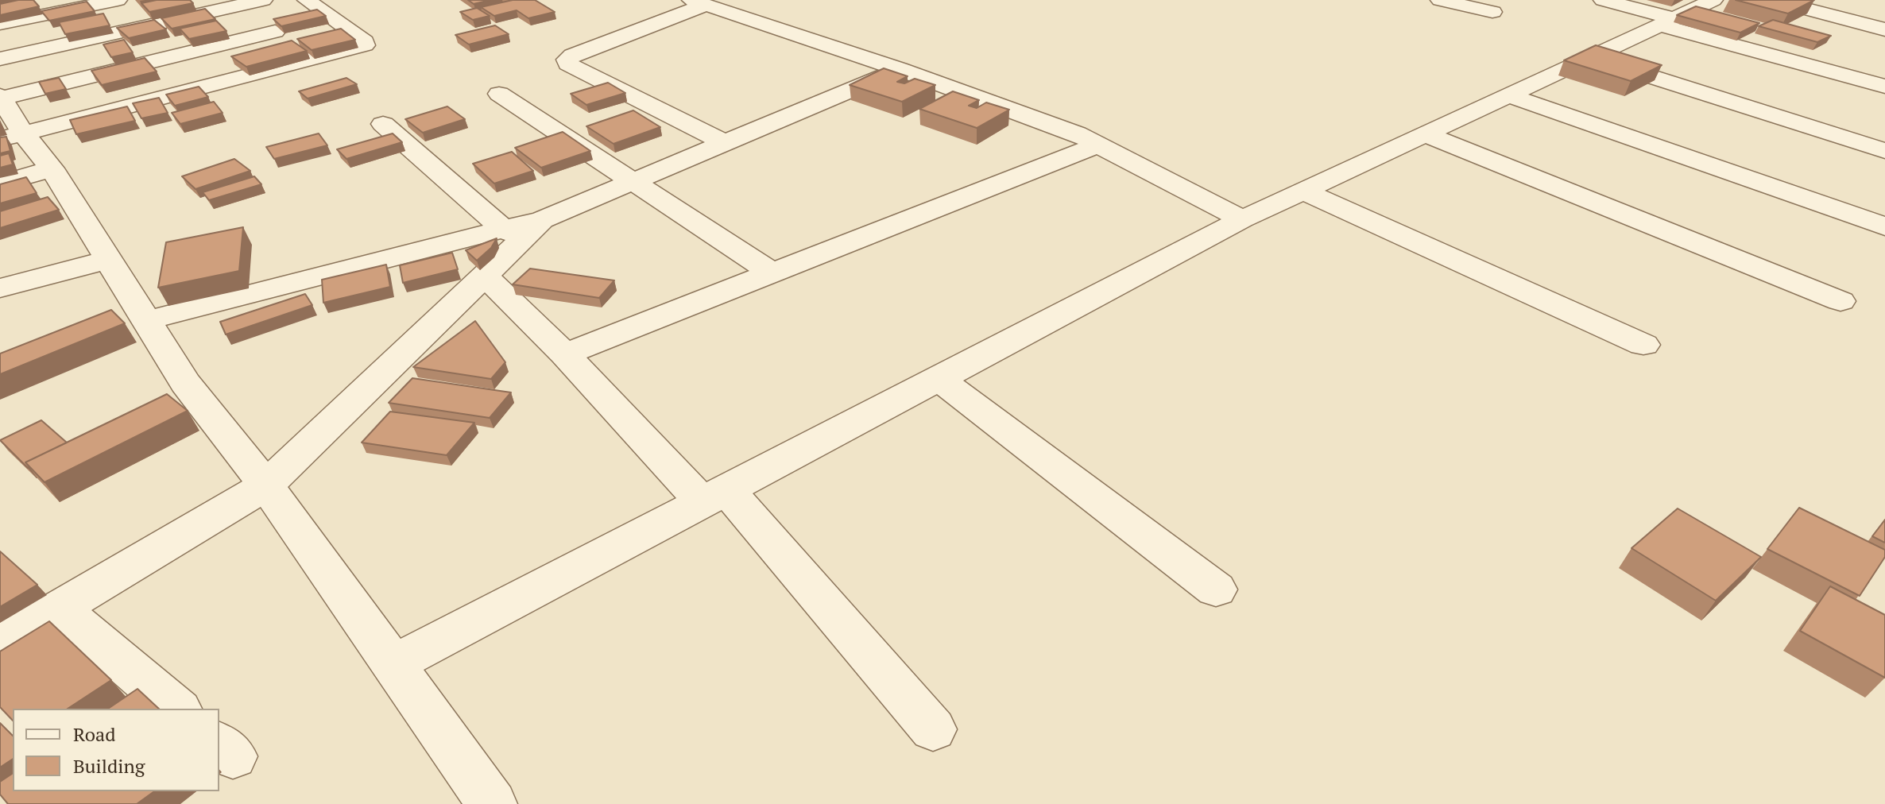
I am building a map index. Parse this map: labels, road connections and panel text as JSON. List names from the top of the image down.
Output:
{
  "legend": ["Road", "Building"]
}
